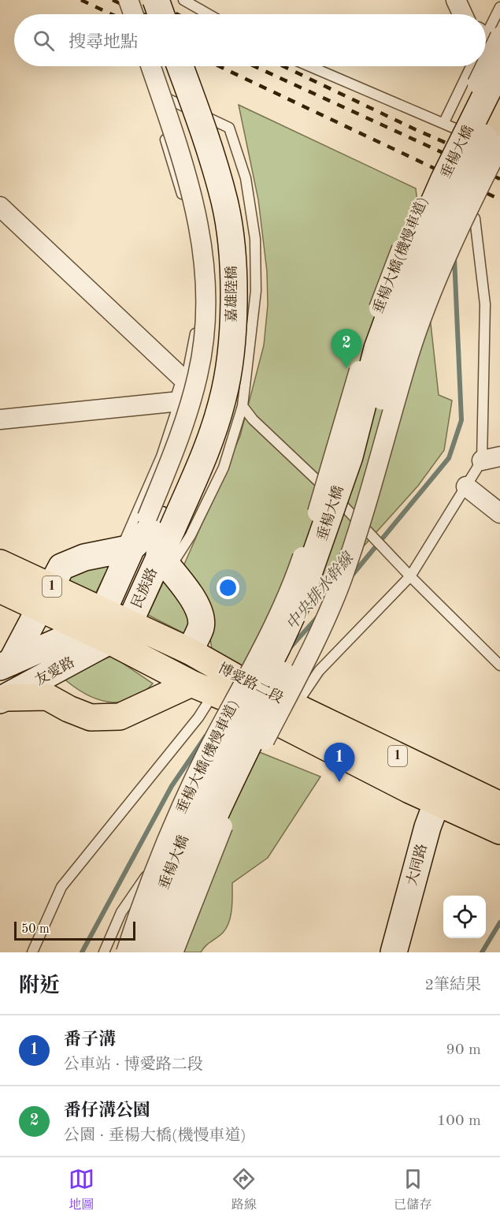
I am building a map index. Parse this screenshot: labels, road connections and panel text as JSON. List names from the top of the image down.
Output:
{
  "streets": {
    "main road": ["1", "博愛路二段"],
    "street": [
      "垂楊大橋",
      "垂楊大橋(機慢車道)",
      "嘉雄陸橋",
      "民族路",
      "友愛路",
      "大同路"
    ]
  },
  "crossings": [
    ["嘉雄陸橋", "民族路"],
    ["民族路", "友愛路"],
    ["民族路", "博愛路二段"],
    ["友愛路", "博愛路二段"],
    ["博愛路二段", "大同路"]
  ],
  "water": ["中央排水幹線"],
  "scale_bar": "50 m",
  "page": {
    "search": "搜尋地點",
    "pins": ["2", "1"],
    "scale": "50 m",
    "heading": ["附近", "2筆結果"],
    "list": [
      {
        "mark": "1",
        "name": "番子溝",
        "note": "公車站 · 博愛路二段",
        "value": "90 m"
      },
      {
        "mark": "2",
        "name": "番仔溝公園",
        "note": "公園 · 垂楊大橋(機慢車道)",
        "value": "100 m"
      }
    ],
    "nav": ["地圖", "路線", "已儲存"]
  }
}
